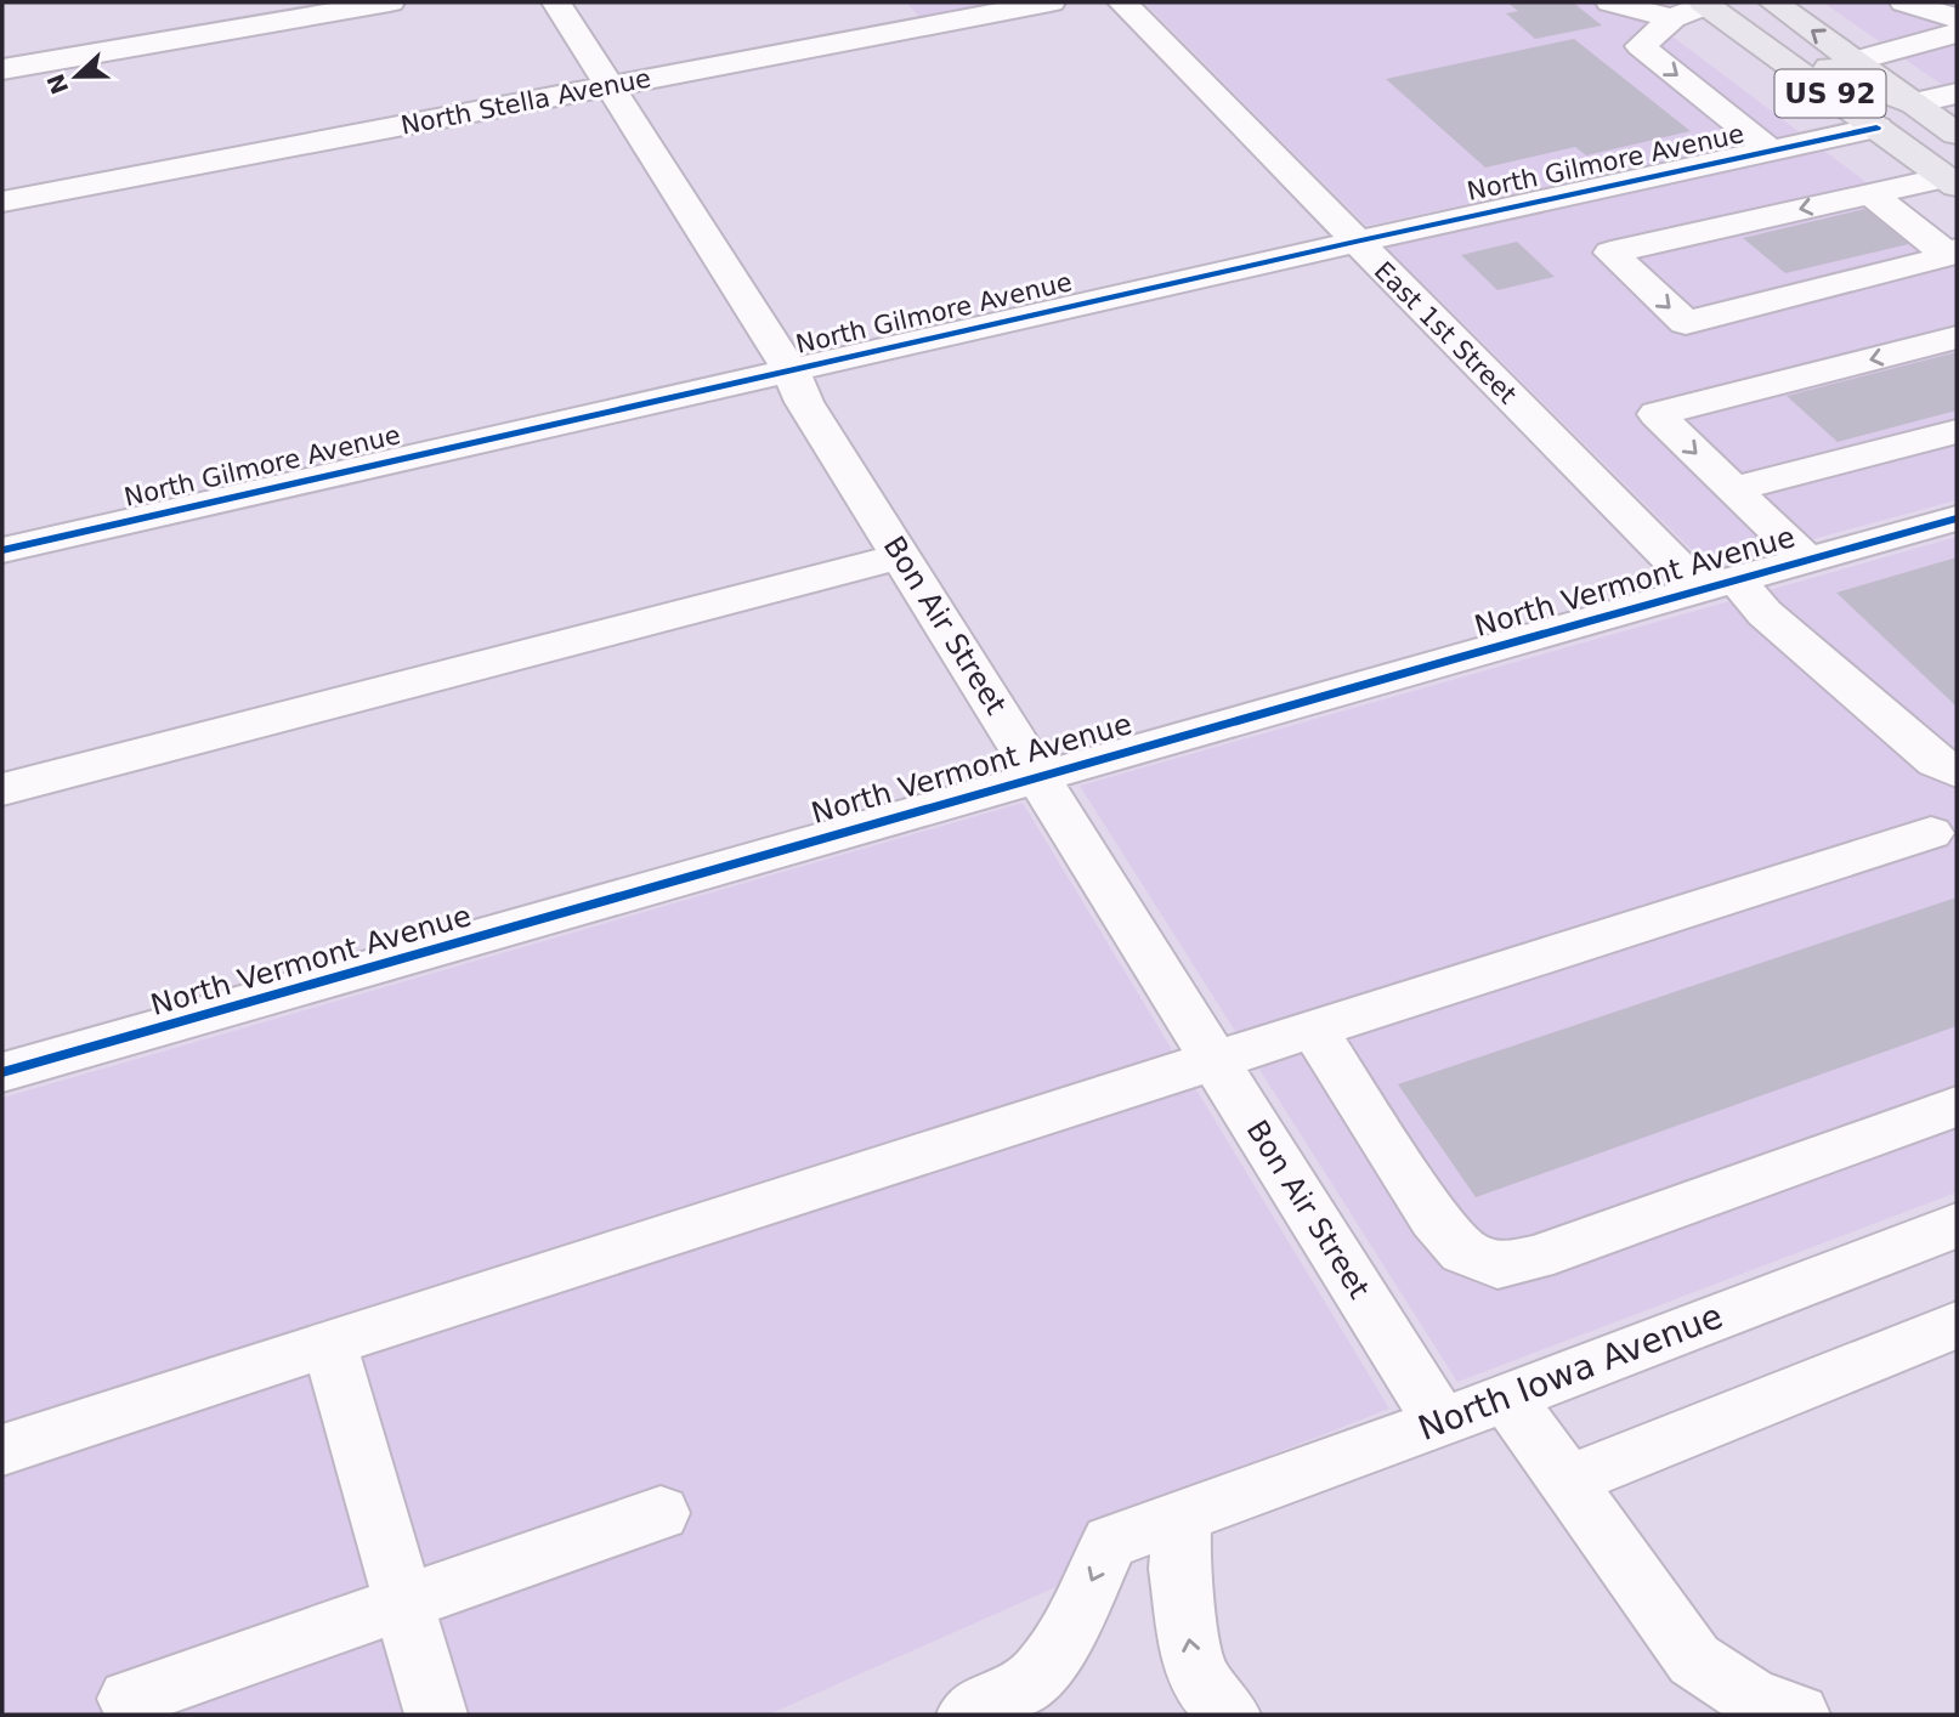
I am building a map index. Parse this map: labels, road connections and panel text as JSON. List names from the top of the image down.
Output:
{
  "streets": {
    "main road": ["US 92"],
    "street": [
      "North Stella Avenue",
      "North Gilmore Avenue",
      "East 1st Street",
      "North Vermont Avenue",
      "Bon Air Street",
      "North Iowa Avenue"
    ]
  },
  "crossings": [
    ["US 92", "North Gilmore Avenue"],
    ["North Stella Avenue", "Bon Air Street"],
    ["North Gilmore Avenue", "East 1st Street"],
    ["North Gilmore Avenue", "Bon Air Street"],
    ["East 1st Street", "North Vermont Avenue"],
    ["North Vermont Avenue", "Bon Air Street"],
    ["Bon Air Street", "North Iowa Avenue"]
  ],
  "north": "left"
}
